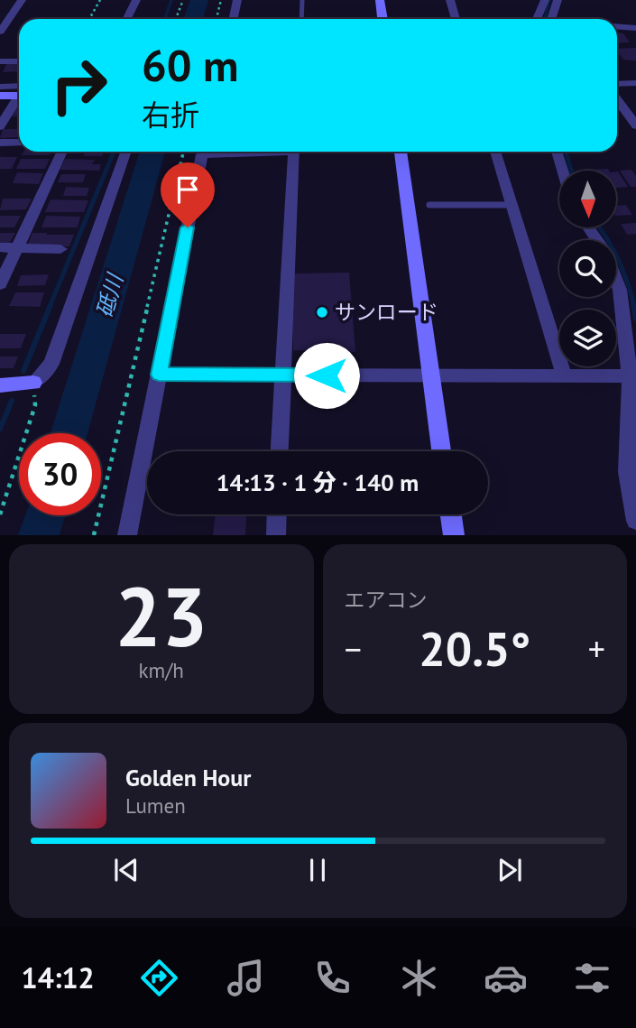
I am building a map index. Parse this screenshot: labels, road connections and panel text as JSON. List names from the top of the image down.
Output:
{
  "water": ["砥川"],
  "places": ["サンロード"],
  "north": "bottom",
  "page": {
    "turn": ["60 m", "右折"],
    "limit": "30",
    "trip": "14:13 · 1 分 · 140 m",
    "tile": [
      ["23", "km/h"],
      "エアコン"
    ],
    "heat": ["−", "20.5°", "+"],
    "song": ["Golden Hour", "Lumen"],
    "tabs": "14:12"
  }
}
